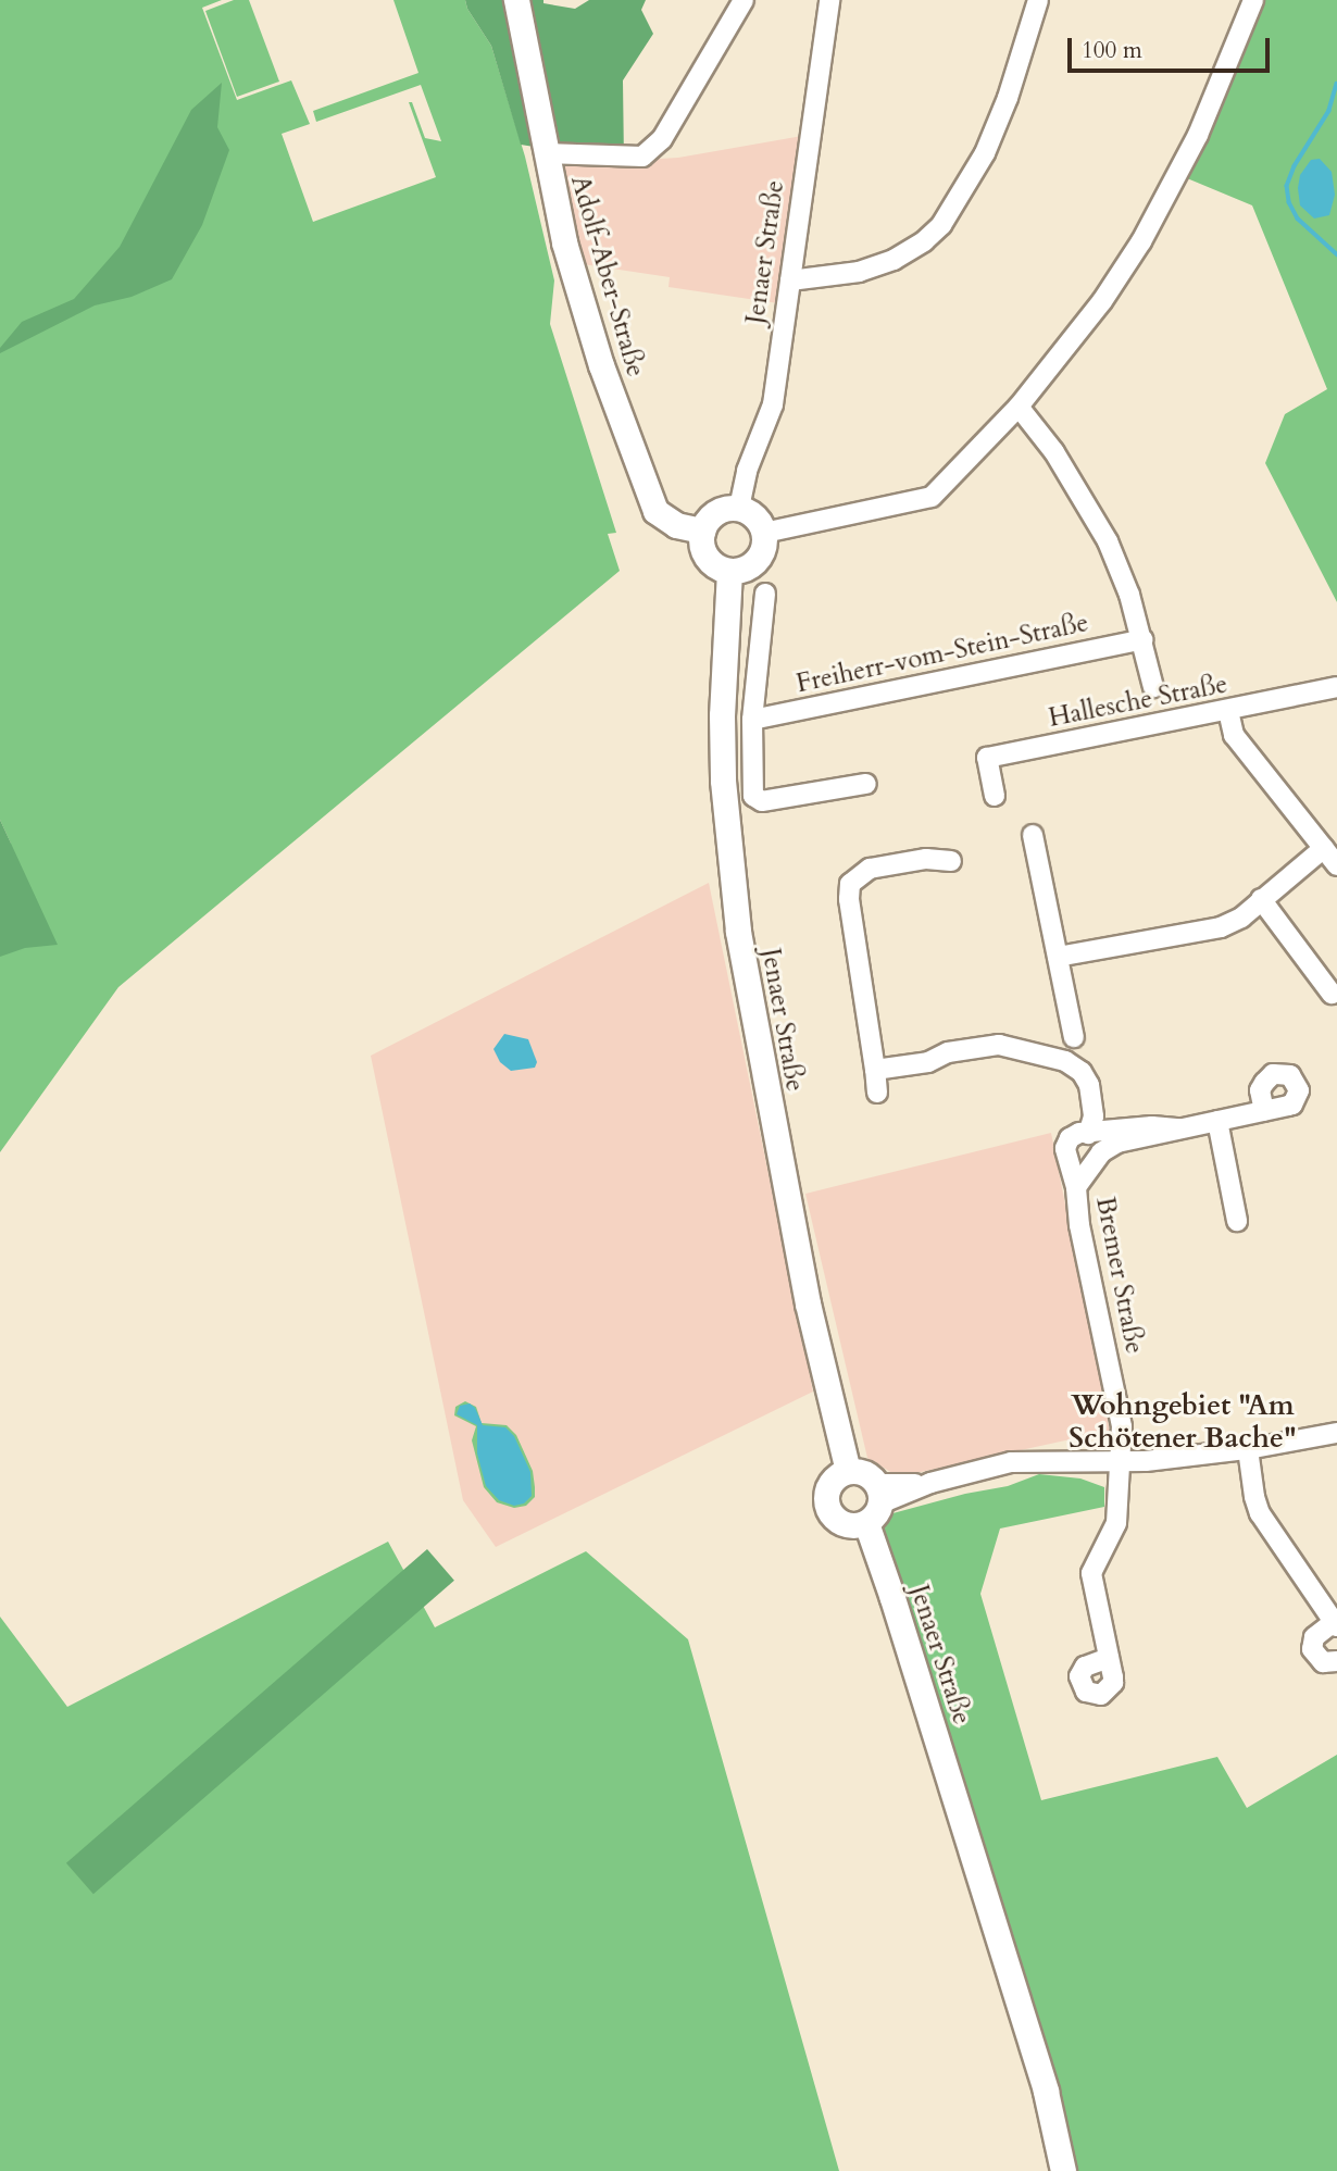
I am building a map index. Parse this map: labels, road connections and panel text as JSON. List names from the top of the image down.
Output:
{
  "streets": {
    "main road": ["Jenaer Straße", "Adolf-Aber-Straße"],
    "street": ["Freiherr-vom-Stein-Straße", "Hallesche Straße", "Bremer Straße"]
  },
  "crossings": [
    ["Jenaer Straße", "Adolf-Aber-Straße"]
  ],
  "districts": ["Wohngebiet \"Am Schötener Bache\""],
  "scale_bar": "100 m"
}
